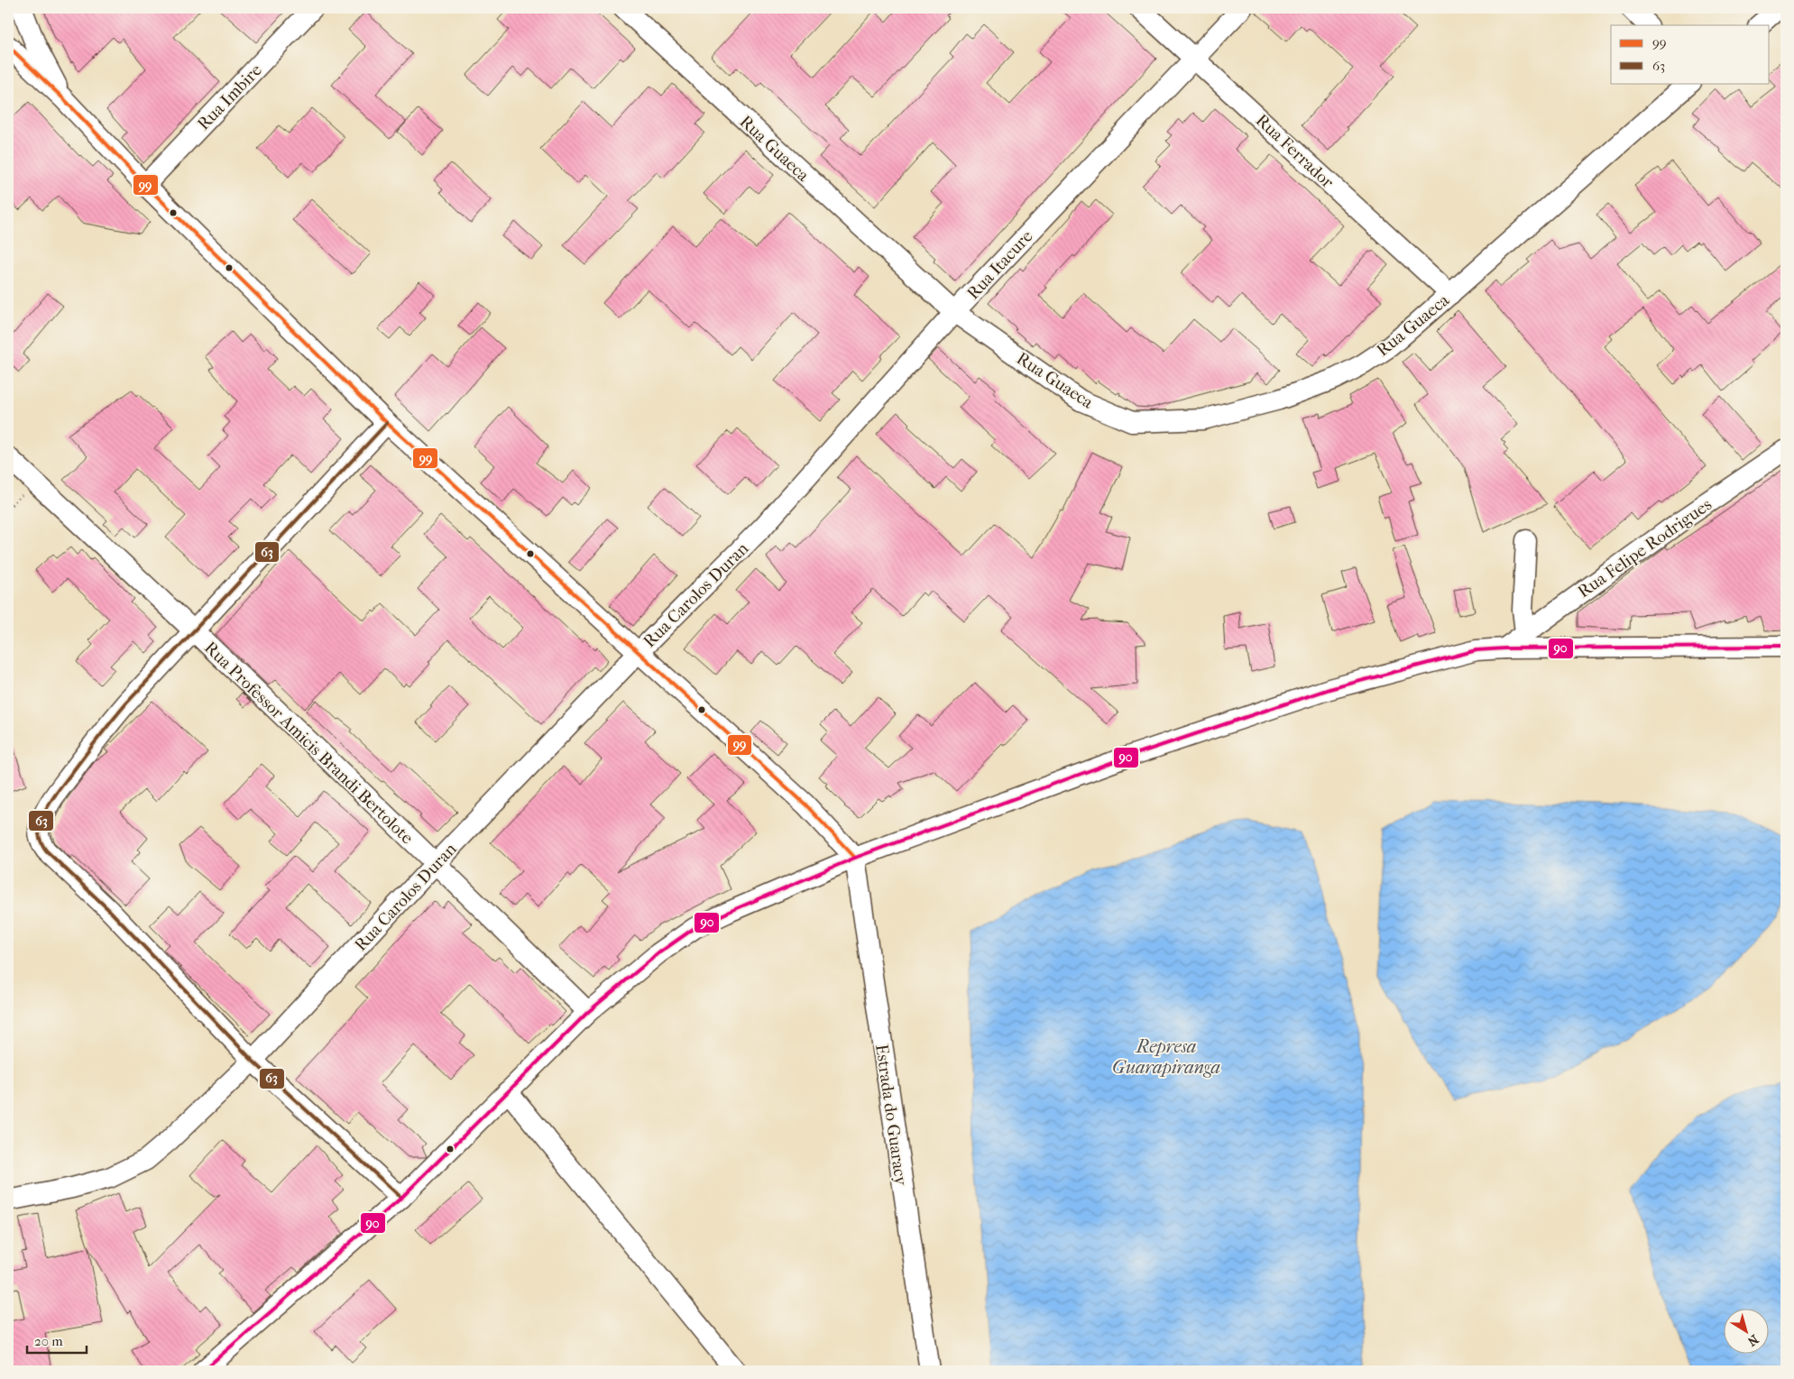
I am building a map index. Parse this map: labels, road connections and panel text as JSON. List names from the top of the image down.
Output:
{
  "streets": {
    "street": [
      "Rua Imbire",
      "Rua Guaeca",
      "Rua Ferrador",
      "Rua Itacure",
      "Rua Felipe Rodrigues",
      "Rua Carolos Duran",
      "Rua Professor Amicis Brandi Bertolote",
      "Estrada do Guaracy"
    ]
  },
  "crossings": [
    ["Rua Guaeca", "Rua Ferrador"],
    ["Rua Guaeca", "Rua Itacure"],
    ["Rua Ferrador", "Rua Itacure"],
    ["Rua Itacure", "Rua Carolos Duran"],
    ["Rua Carolos Duran", "Rua Professor Amicis Brandi Bertolote"]
  ],
  "water": ["Represa Guarapiranga"],
  "lines": ["transit line 99", "transit line 63", "transit line 90"],
  "legend": ["99", "63"],
  "scale_bar": "20 m",
  "north": "bottom right"
}
